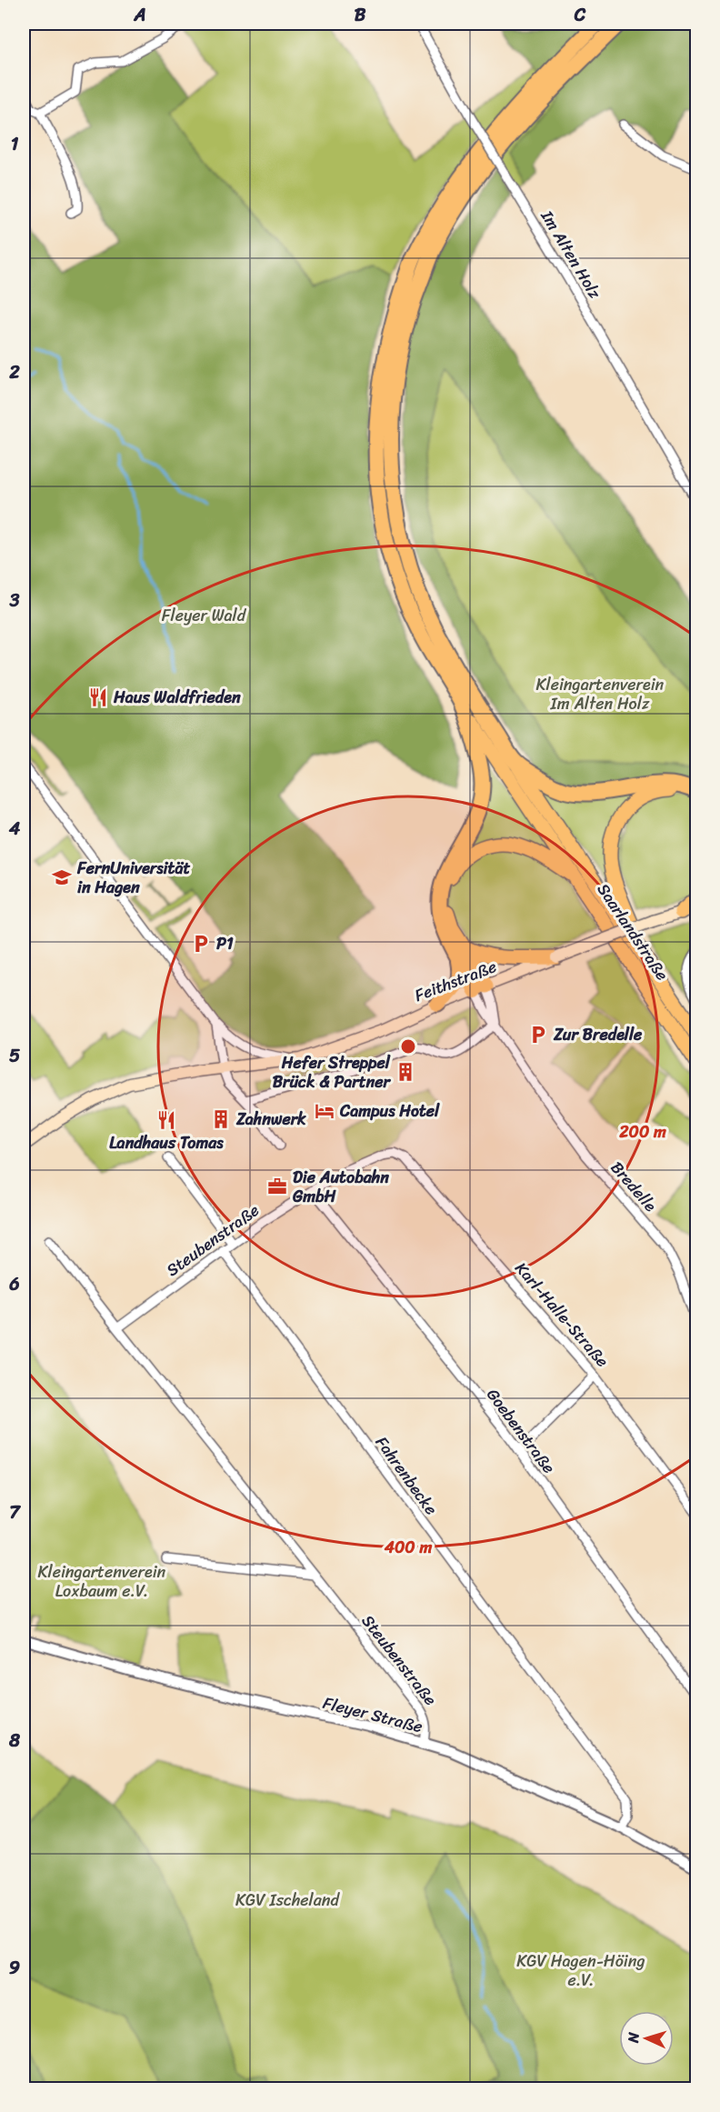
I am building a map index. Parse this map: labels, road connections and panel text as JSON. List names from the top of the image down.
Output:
{
  "streets": {
    "highway": ["Saarlandstraße"],
    "main road": ["Feithstraße"],
    "street": [
      "Im Alten Holz",
      "Bredelle",
      "Steubenstraße",
      "Karl-Halle-Straße",
      "Goebenstraße",
      "Fahrenbecke",
      "Fleyer Straße"
    ]
  },
  "crossings": [
    ["Feithstraße", "Bredelle"],
    ["Steubenstraße", "Karl-Halle-Straße"],
    ["Steubenstraße", "Goebenstraße"],
    ["Steubenstraße", "Fahrenbecke"],
    ["Steubenstraße", "Fleyer Straße"],
    ["Fahrenbecke", "Fleyer Straße"]
  ],
  "parks": [
    "Fleyer Wald",
    "Kleingartenverein Im Alten Holz",
    "Kleingartenverein Loxbaum e.V.",
    "KGV Ischeland",
    "KGV Hagen-Höing e.V."
  ],
  "places": {
    "restaurant": ["Haus Waldfrieden", "Landhaus Tomas"],
    "school or university": ["FernUniversität in Hagen"],
    "parking": ["P1", "Zur Bredelle"],
    "building": ["Hefer Streppel Brück & Partner", "Zahnwerk"],
    "hotel": ["Campus Hotel"],
    "office": ["Die Autobahn GmbH"]
  },
  "north": "left",
  "grid": {
    "columns": ["A", "B", "C"],
    "rows": [
      "1",
      "2",
      "3",
      "4",
      "5",
      "6",
      "7",
      "8",
      "9"
    ]
  },
  "rings": ["200 m", "400 m"]
}
